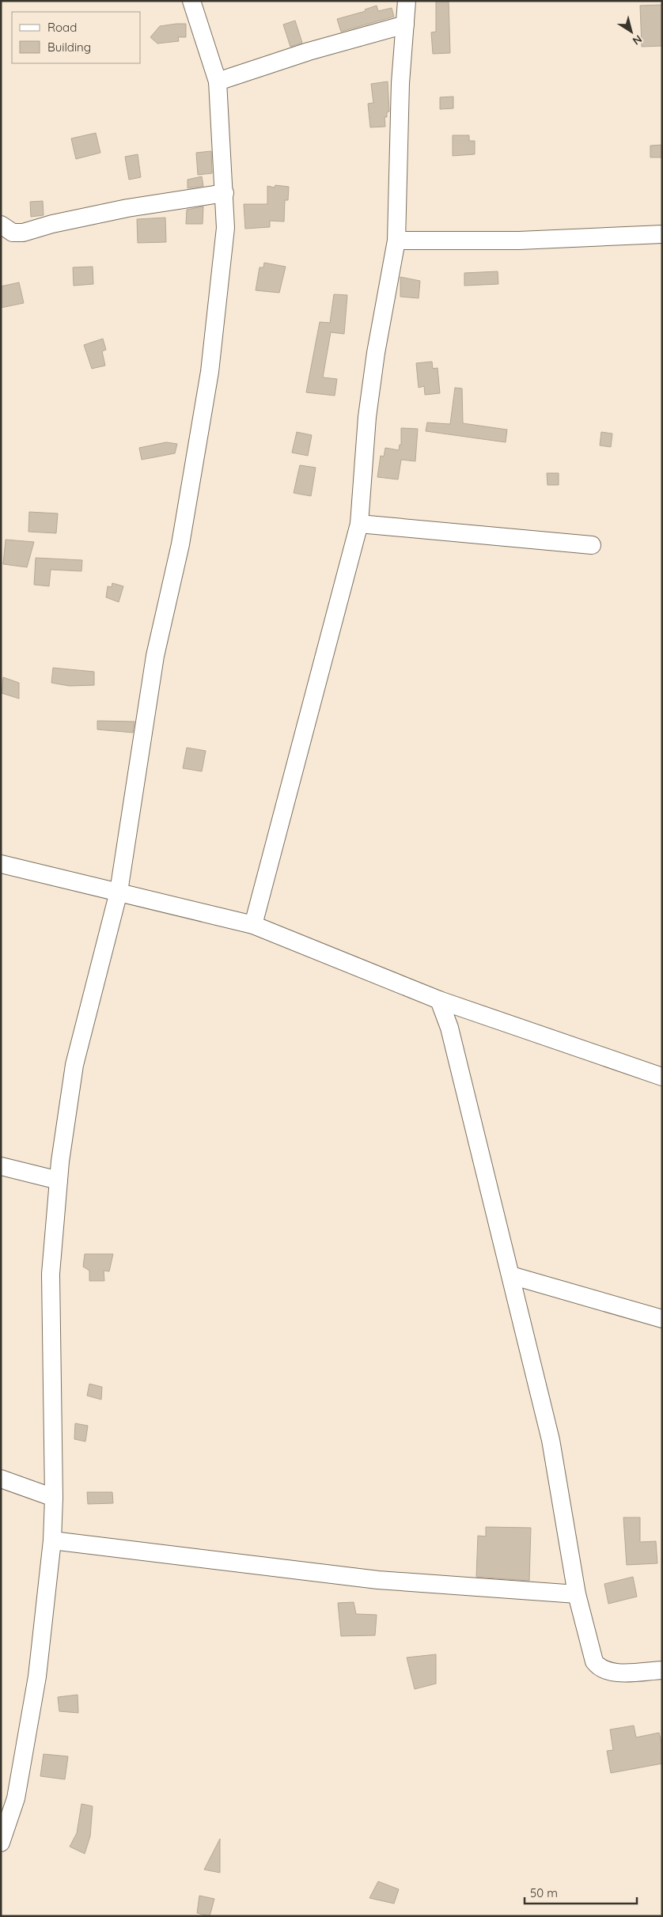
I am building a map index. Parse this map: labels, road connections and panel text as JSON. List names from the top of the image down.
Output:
{
  "legend": ["Road", "Building"],
  "scale_bar": "50 m",
  "north": "bottom right"
}
